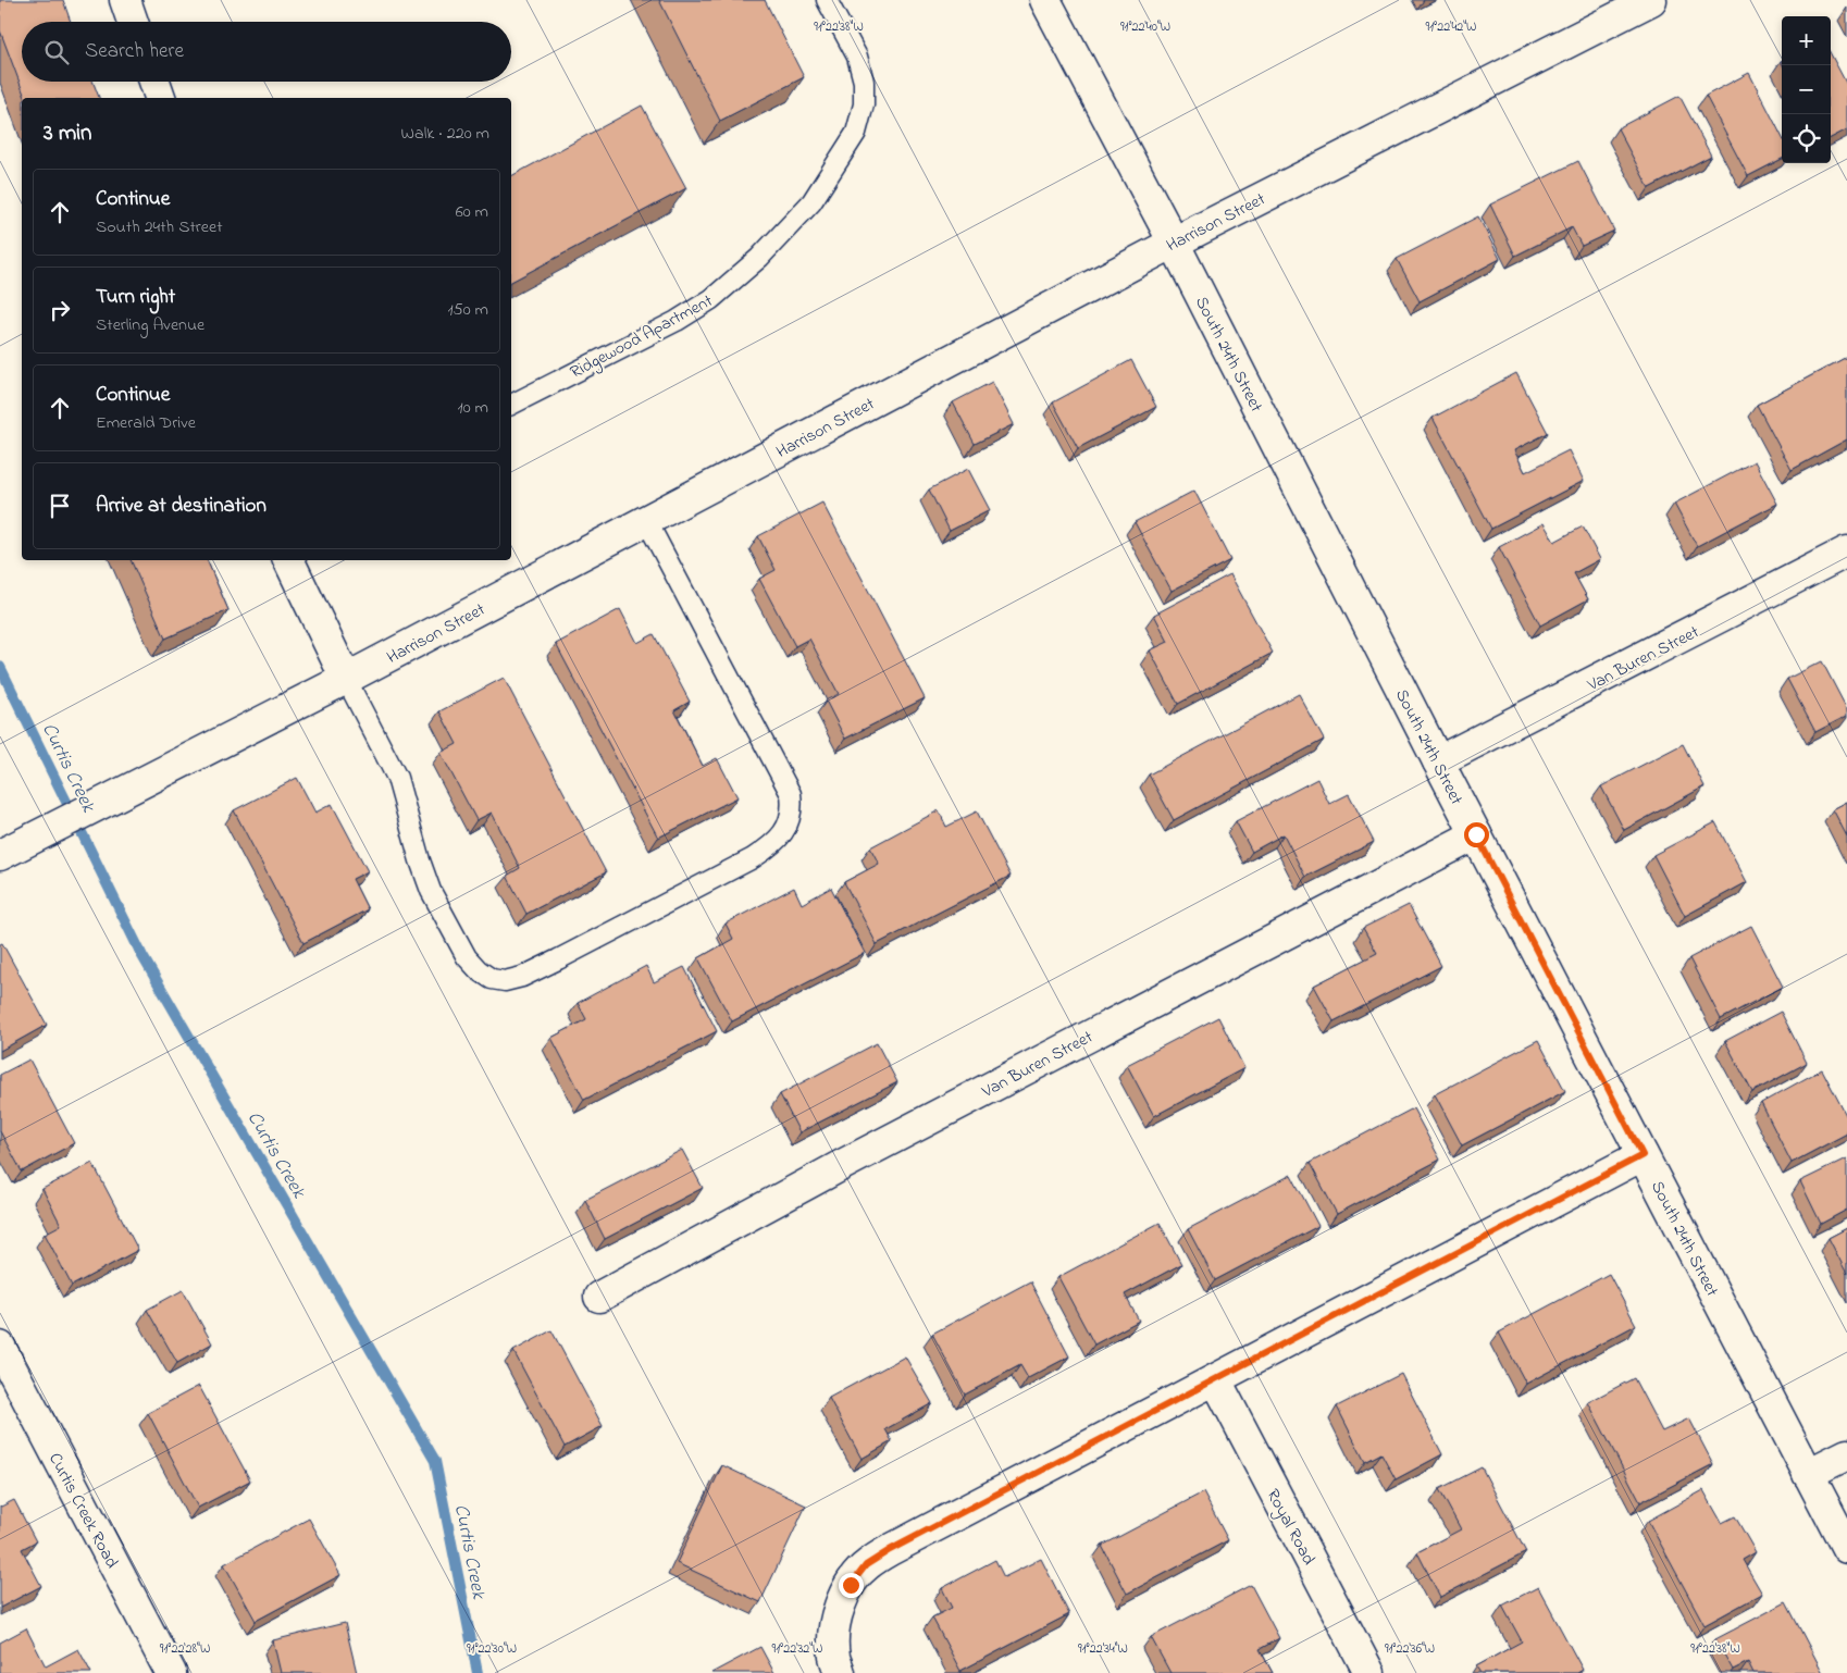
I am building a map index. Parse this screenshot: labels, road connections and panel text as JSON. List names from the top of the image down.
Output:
{
  "streets": {
    "street": [
      "Harrison Street",
      "South 24th Street",
      "Van Buren Street",
      "Curtis Creek Road",
      "Royal Road"
    ],
    "lane": ["Ridgewood Apartment"]
  },
  "crossings": [
    ["Harrison Street", "South 24th Street"],
    ["South 24th Street", "Van Buren Street"]
  ],
  "water": ["Curtis Creek"],
  "page": {
    "map_buttons": ["+", "−"],
    "search": "Search here",
    "heading": ["3 min", "Walk · 220 m"],
    "list": [
      ["Continue", "South 24th Street", "60 m"],
      ["Turn right", "Sterling Avenue", "150 m"],
      ["Continue", "Emerald Drive", "10 m"],
      "Arrive at destination"
    ]
  },
  "coordinates": [
    "91°22'38\"W",
    "91°22'40\"W",
    "91°22'42\"W",
    "91°22'28\"W",
    "91°22'30\"W",
    "91°22'32\"W",
    "91°22'34\"W",
    "91°22'36\"W"
  ]
}
